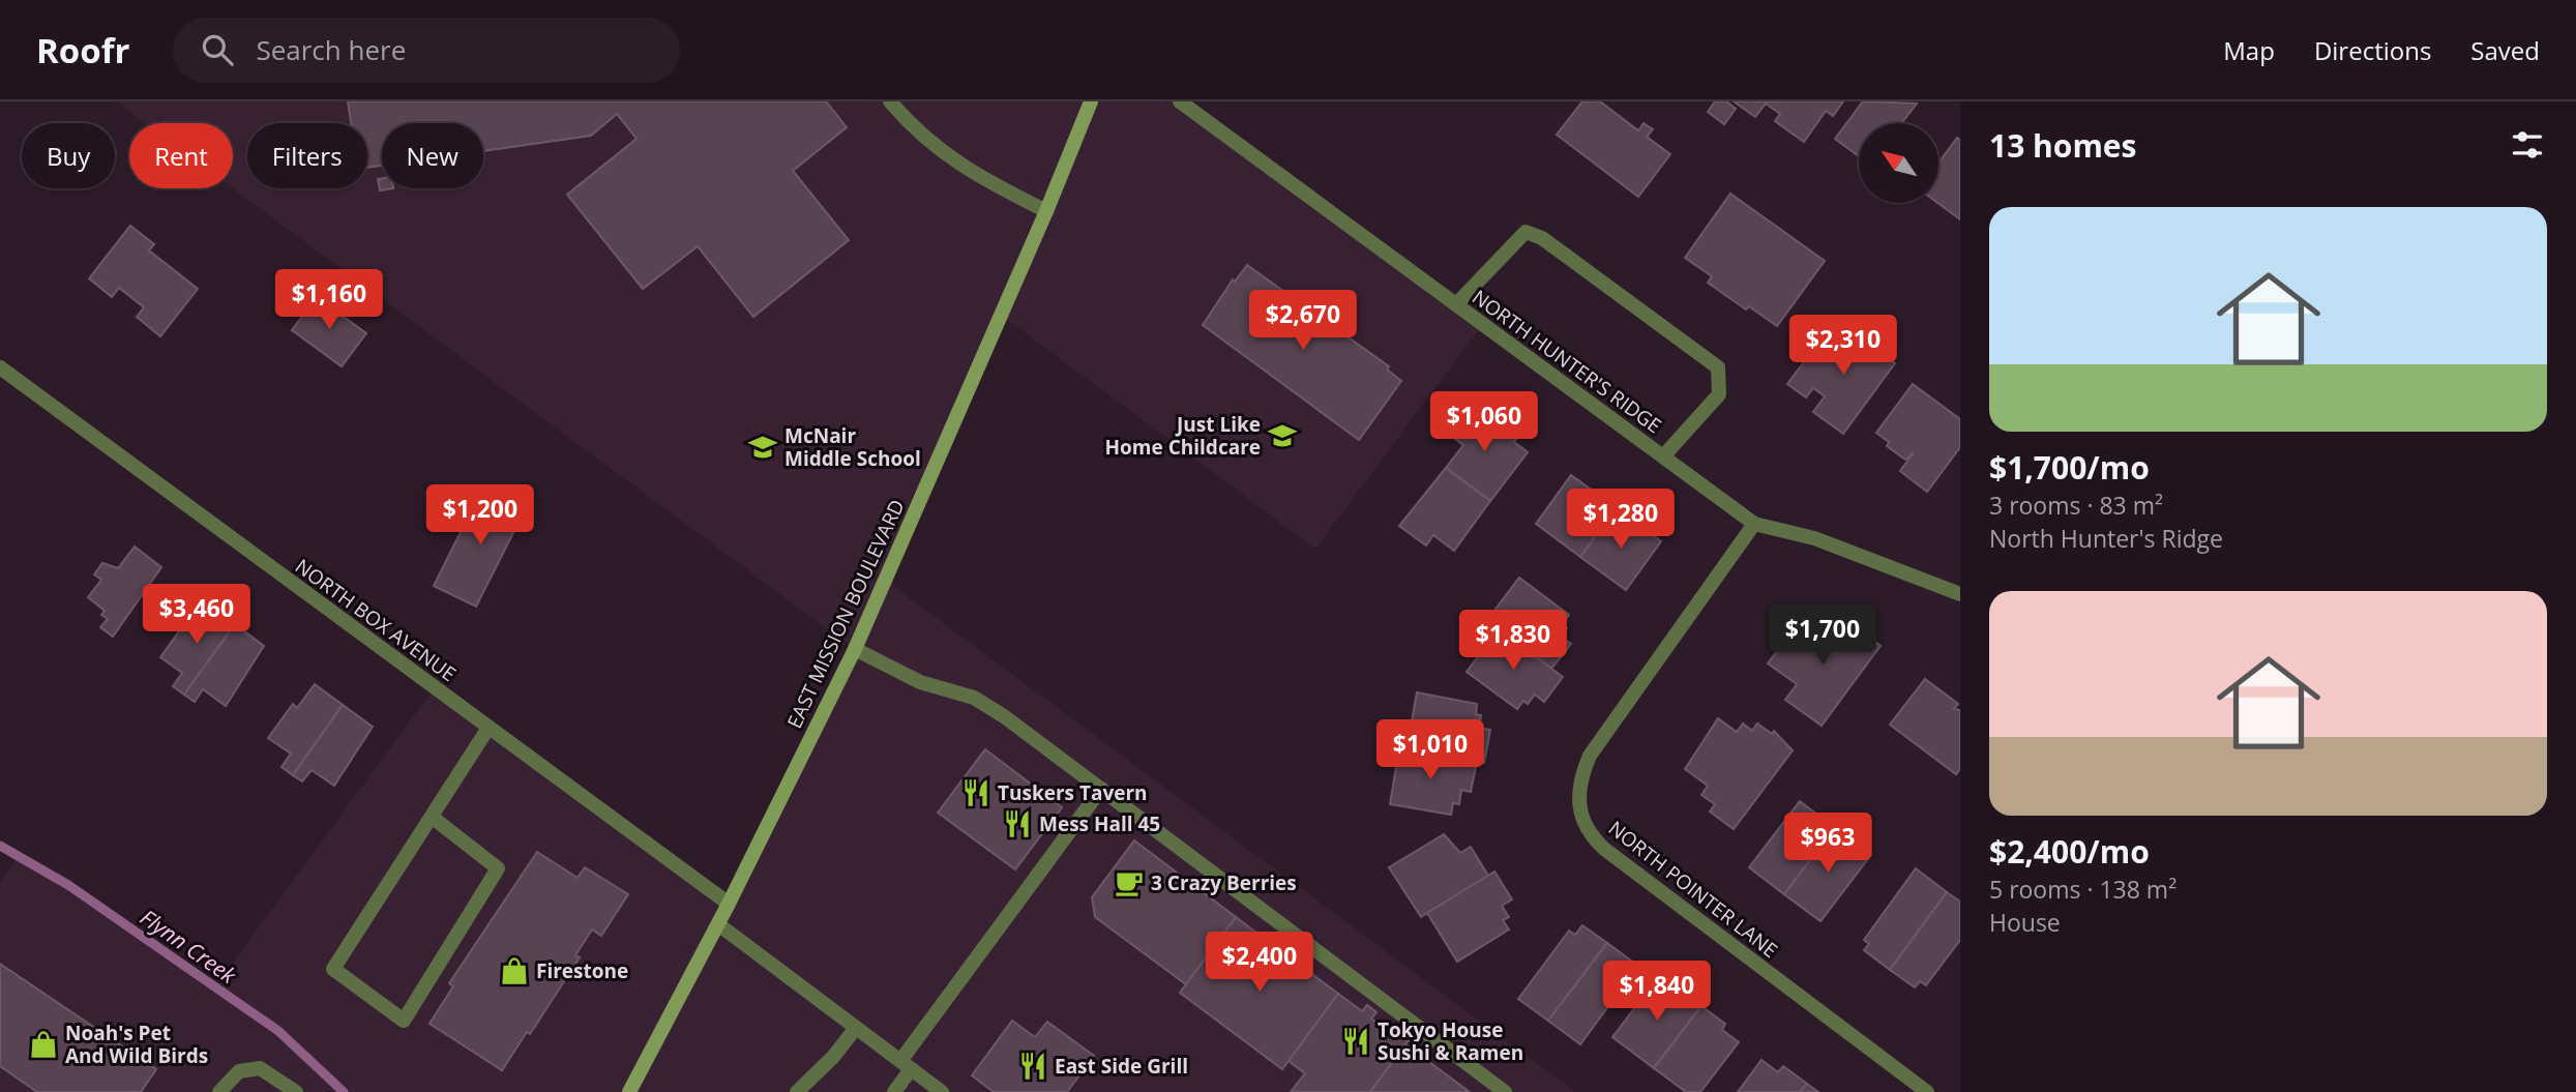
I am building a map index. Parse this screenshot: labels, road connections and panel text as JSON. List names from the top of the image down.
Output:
{
  "streets": {
    "main road": ["EAST MISSION BOULEVARD"],
    "street": ["NORTH HUNTER'S RIDGE", "NORTH BOX AVENUE", "NORTH POINTER LANE"]
  },
  "crossings": [
    ["NORTH HUNTER'S RIDGE", "NORTH POINTER LANE"],
    ["EAST MISSION BOULEVARD", "NORTH BOX AVENUE"]
  ],
  "water": ["Flynn Creek"],
  "places": {
    "school or university": ["Just Like Home Childcare", "McNair Middle School"],
    "restaurant": [
      "Tuskers Tavern",
      "Mess Hall 45",
      "Tokyo House Sushi & Ramen",
      "East Side Grill"
    ],
    "cafe": ["3 Crazy Berries"],
    "shop": ["Firestone", "Noah's Pet And Wild Birds"]
  },
  "north": "top left",
  "page": {
    "header": "Roofr",
    "search": "Search here",
    "nav": ["Map", "Directions", "Saved"],
    "heading": "13 homes",
    "chip": [
      "Buy",
      "Rent",
      "Filters",
      "New"
    ],
    "list": [
      {
        "name": "$1,700/mo",
        "note": "3 rooms · 83 m² · North Hunter's Ridge"
      },
      {
        "name": "$2,400/mo",
        "note": "5 rooms · 138 m² · House"
      }
    ],
    "price": [
      "$1,160",
      "$2,670",
      "$2,310",
      "$1,060",
      "$1,200",
      "$1,280",
      "$3,460",
      "$1,700",
      "$1,830",
      "$1,010",
      "$963",
      "$2,400",
      "$1,840"
    ]
  }
}
